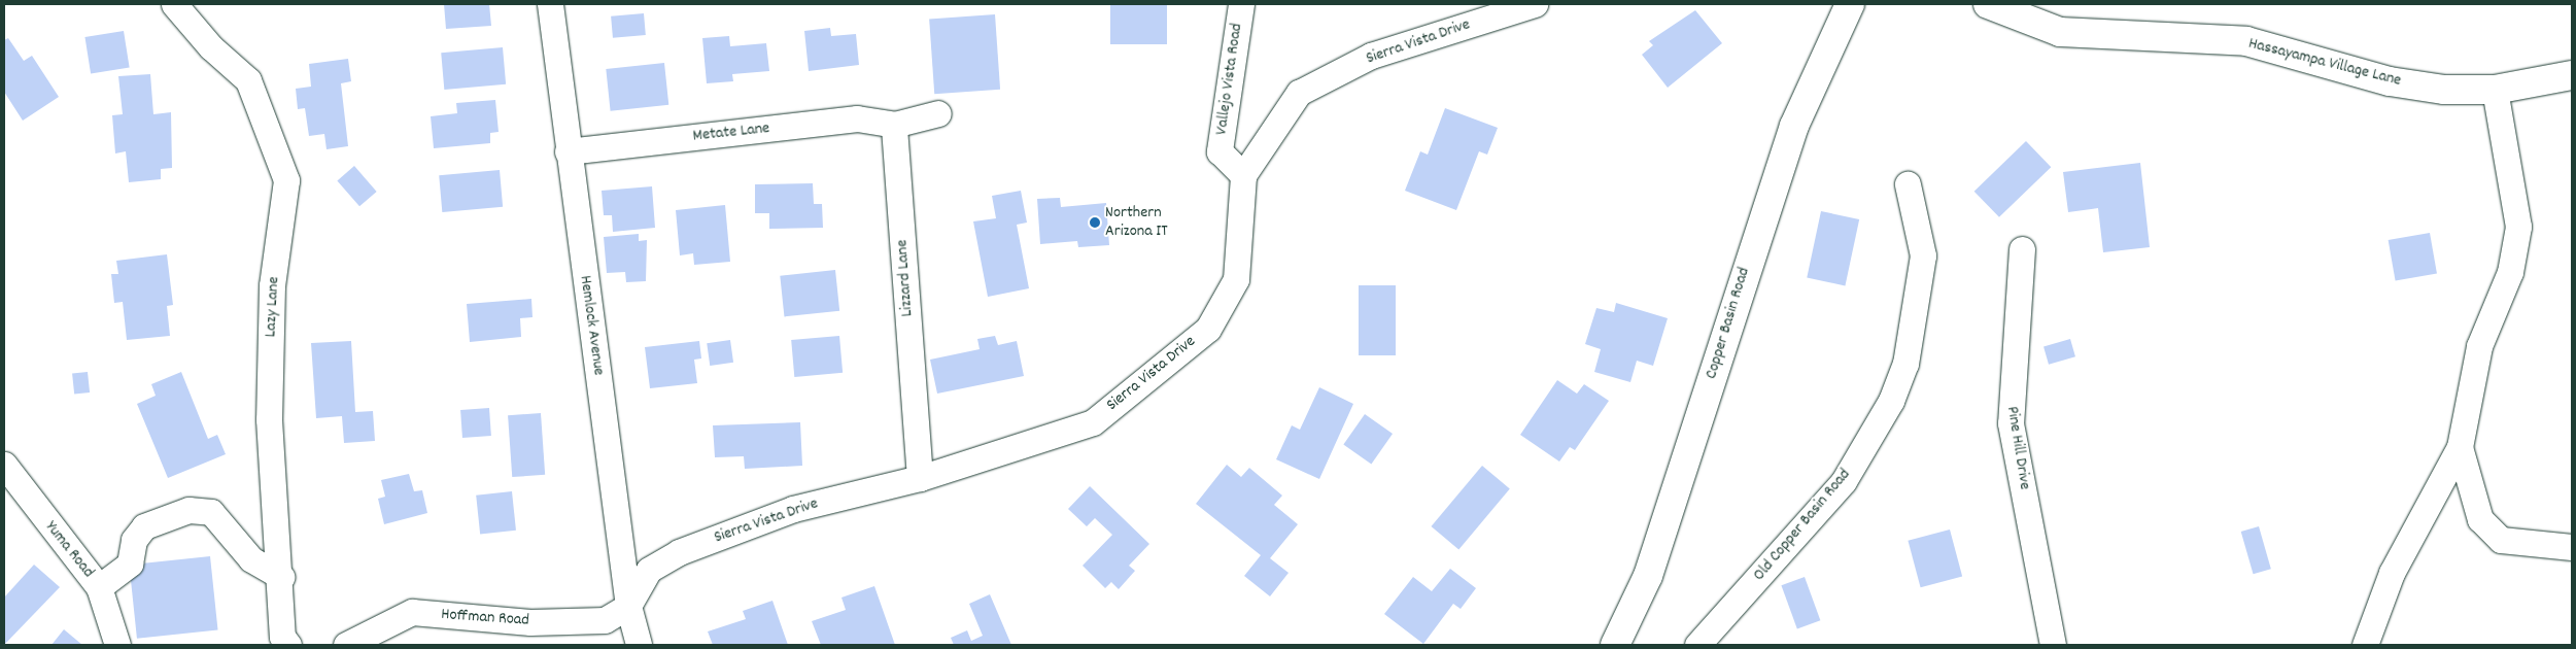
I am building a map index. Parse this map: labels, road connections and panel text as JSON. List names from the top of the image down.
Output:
{
  "streets": {
    "street": [
      "Sierra Vista Drive",
      "Hassayampa Village Lane",
      "Vallejo Vista Road",
      "Metate Lane",
      "Lizzard Lane",
      "Lazy Lane",
      "Copper Basin Road",
      "Hemlock Avenue",
      "Pine Hill Drive",
      "Old Copper Basin Road",
      "Yuma Road",
      "Hoffman Road"
    ]
  },
  "crossings": [
    ["Sierra Vista Drive", "Vallejo Vista Road"],
    ["Sierra Vista Drive", "Lizzard Lane"],
    ["Sierra Vista Drive", "Hemlock Avenue"],
    ["Sierra Vista Drive", "Hoffman Road"],
    ["Metate Lane", "Lizzard Lane"],
    ["Metate Lane", "Hemlock Avenue"],
    ["Hemlock Avenue", "Hoffman Road"]
  ],
  "places": ["Northern Arizona IT"]
}
